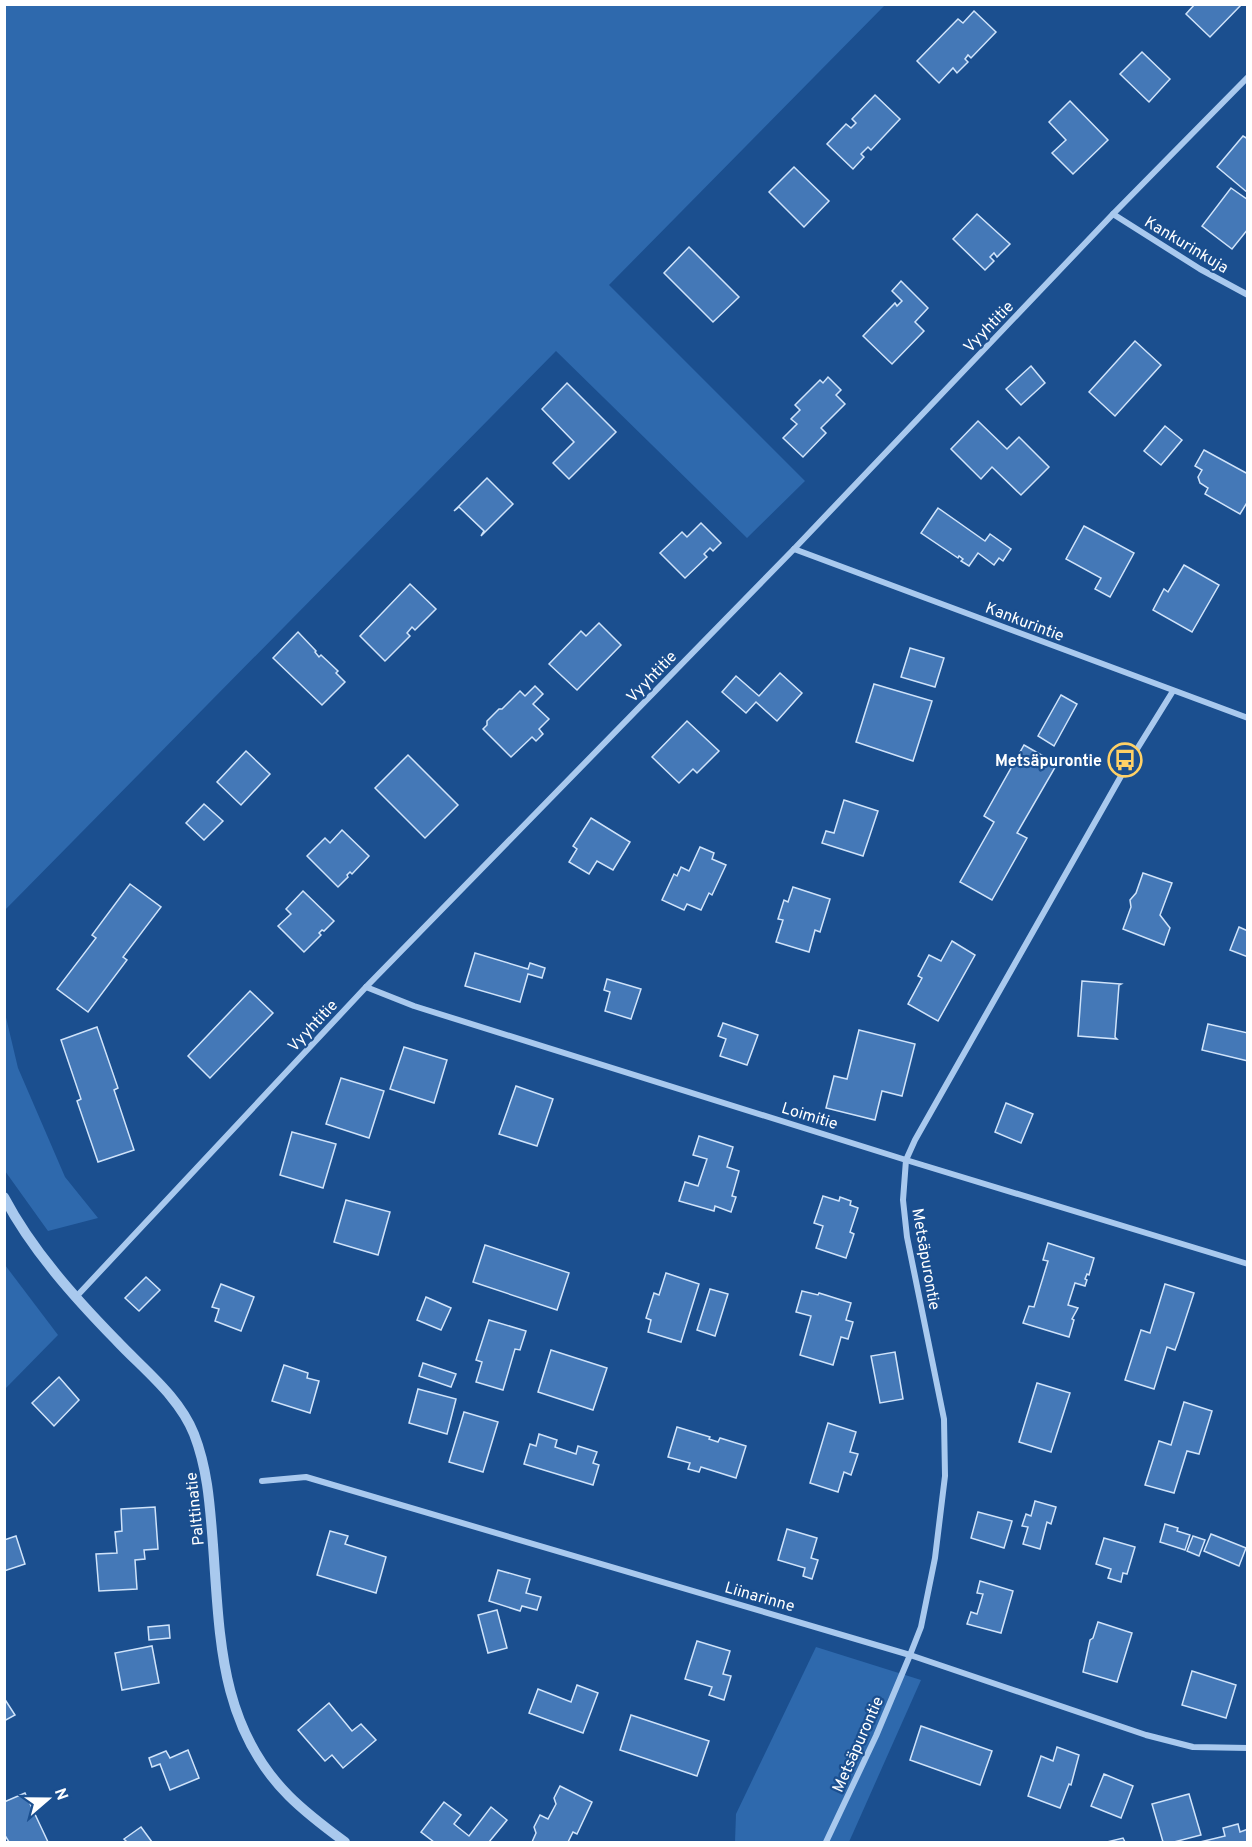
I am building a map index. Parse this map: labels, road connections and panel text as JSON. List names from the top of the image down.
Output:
{
  "streets": {
    "street": [
      "Kankurinkuja",
      "Vyyhtitie",
      "Kankurintie",
      "Loimitie",
      "Metsäpurontie",
      "Palttinatie",
      "Liinarinne"
    ]
  },
  "crossings": [
    ["Kankurinkuja", "Vyyhtitie"],
    ["Vyyhtitie", "Kankurintie"],
    ["Vyyhtitie", "Loimitie"],
    ["Vyyhtitie", "Palttinatie"],
    ["Kankurintie", "Metsäpurontie"],
    ["Loimitie", "Metsäpurontie"],
    ["Metsäpurontie", "Liinarinne"]
  ],
  "places": {
    "bus stop": ["Metsäpurontie"]
  },
  "north": "right"
}
